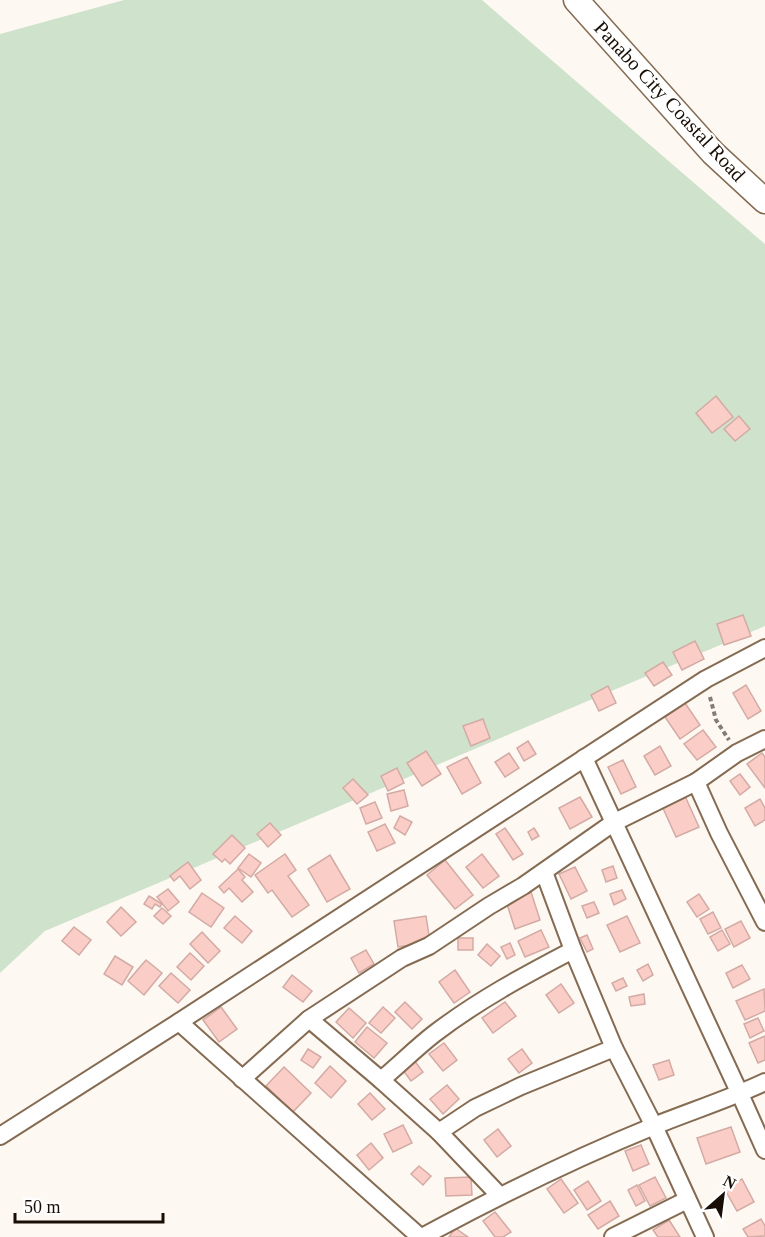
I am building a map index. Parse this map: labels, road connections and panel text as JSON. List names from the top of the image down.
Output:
{
  "streets": {
    "main road": ["Panabo City Coastal Road"]
  },
  "scale_bar": "50 m",
  "north": "top right"
}
